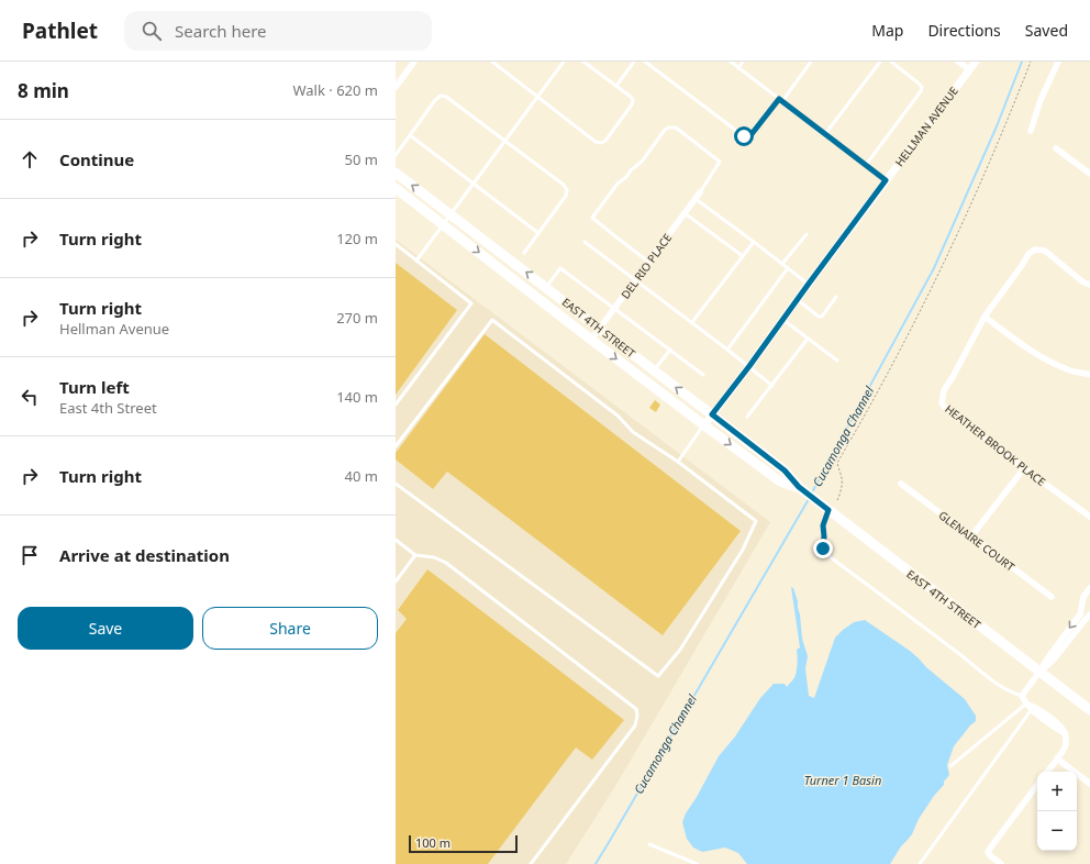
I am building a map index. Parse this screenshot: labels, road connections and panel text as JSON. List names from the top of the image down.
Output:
{
  "streets": {
    "main road": ["EAST 4TH STREET"],
    "street": [
      "HELLMAN AVENUE",
      "DEL RIO PLACE",
      "HEATHER BROOK PLACE",
      "GLENAIRE COURT"
    ]
  },
  "crossings": [
    ["HELLMAN AVENUE", "EAST 4TH STREET"],
    ["DEL RIO PLACE", "EAST 4TH STREET"]
  ],
  "water": ["Cucamonga Channel", "Turner 1 Basin"],
  "scale_bar": "100 m",
  "page": {
    "header": "Pathlet",
    "search": "Search here",
    "nav": ["Map", "Directions", "Saved"],
    "heading": ["8 min", "Walk · 620 m"],
    "list": [
      ["Continue", "50 m"],
      ["Turn right", "120 m"],
      ["Turn right", "Hellman Avenue", "270 m"],
      ["Turn left", "East 4th Street", "140 m"],
      ["Turn right", "40 m"],
      "Arrive at destination"
    ],
    "buttons": ["Save", "Share"],
    "map_buttons": ["+", "−"],
    "scale": "100 m"
  }
}
